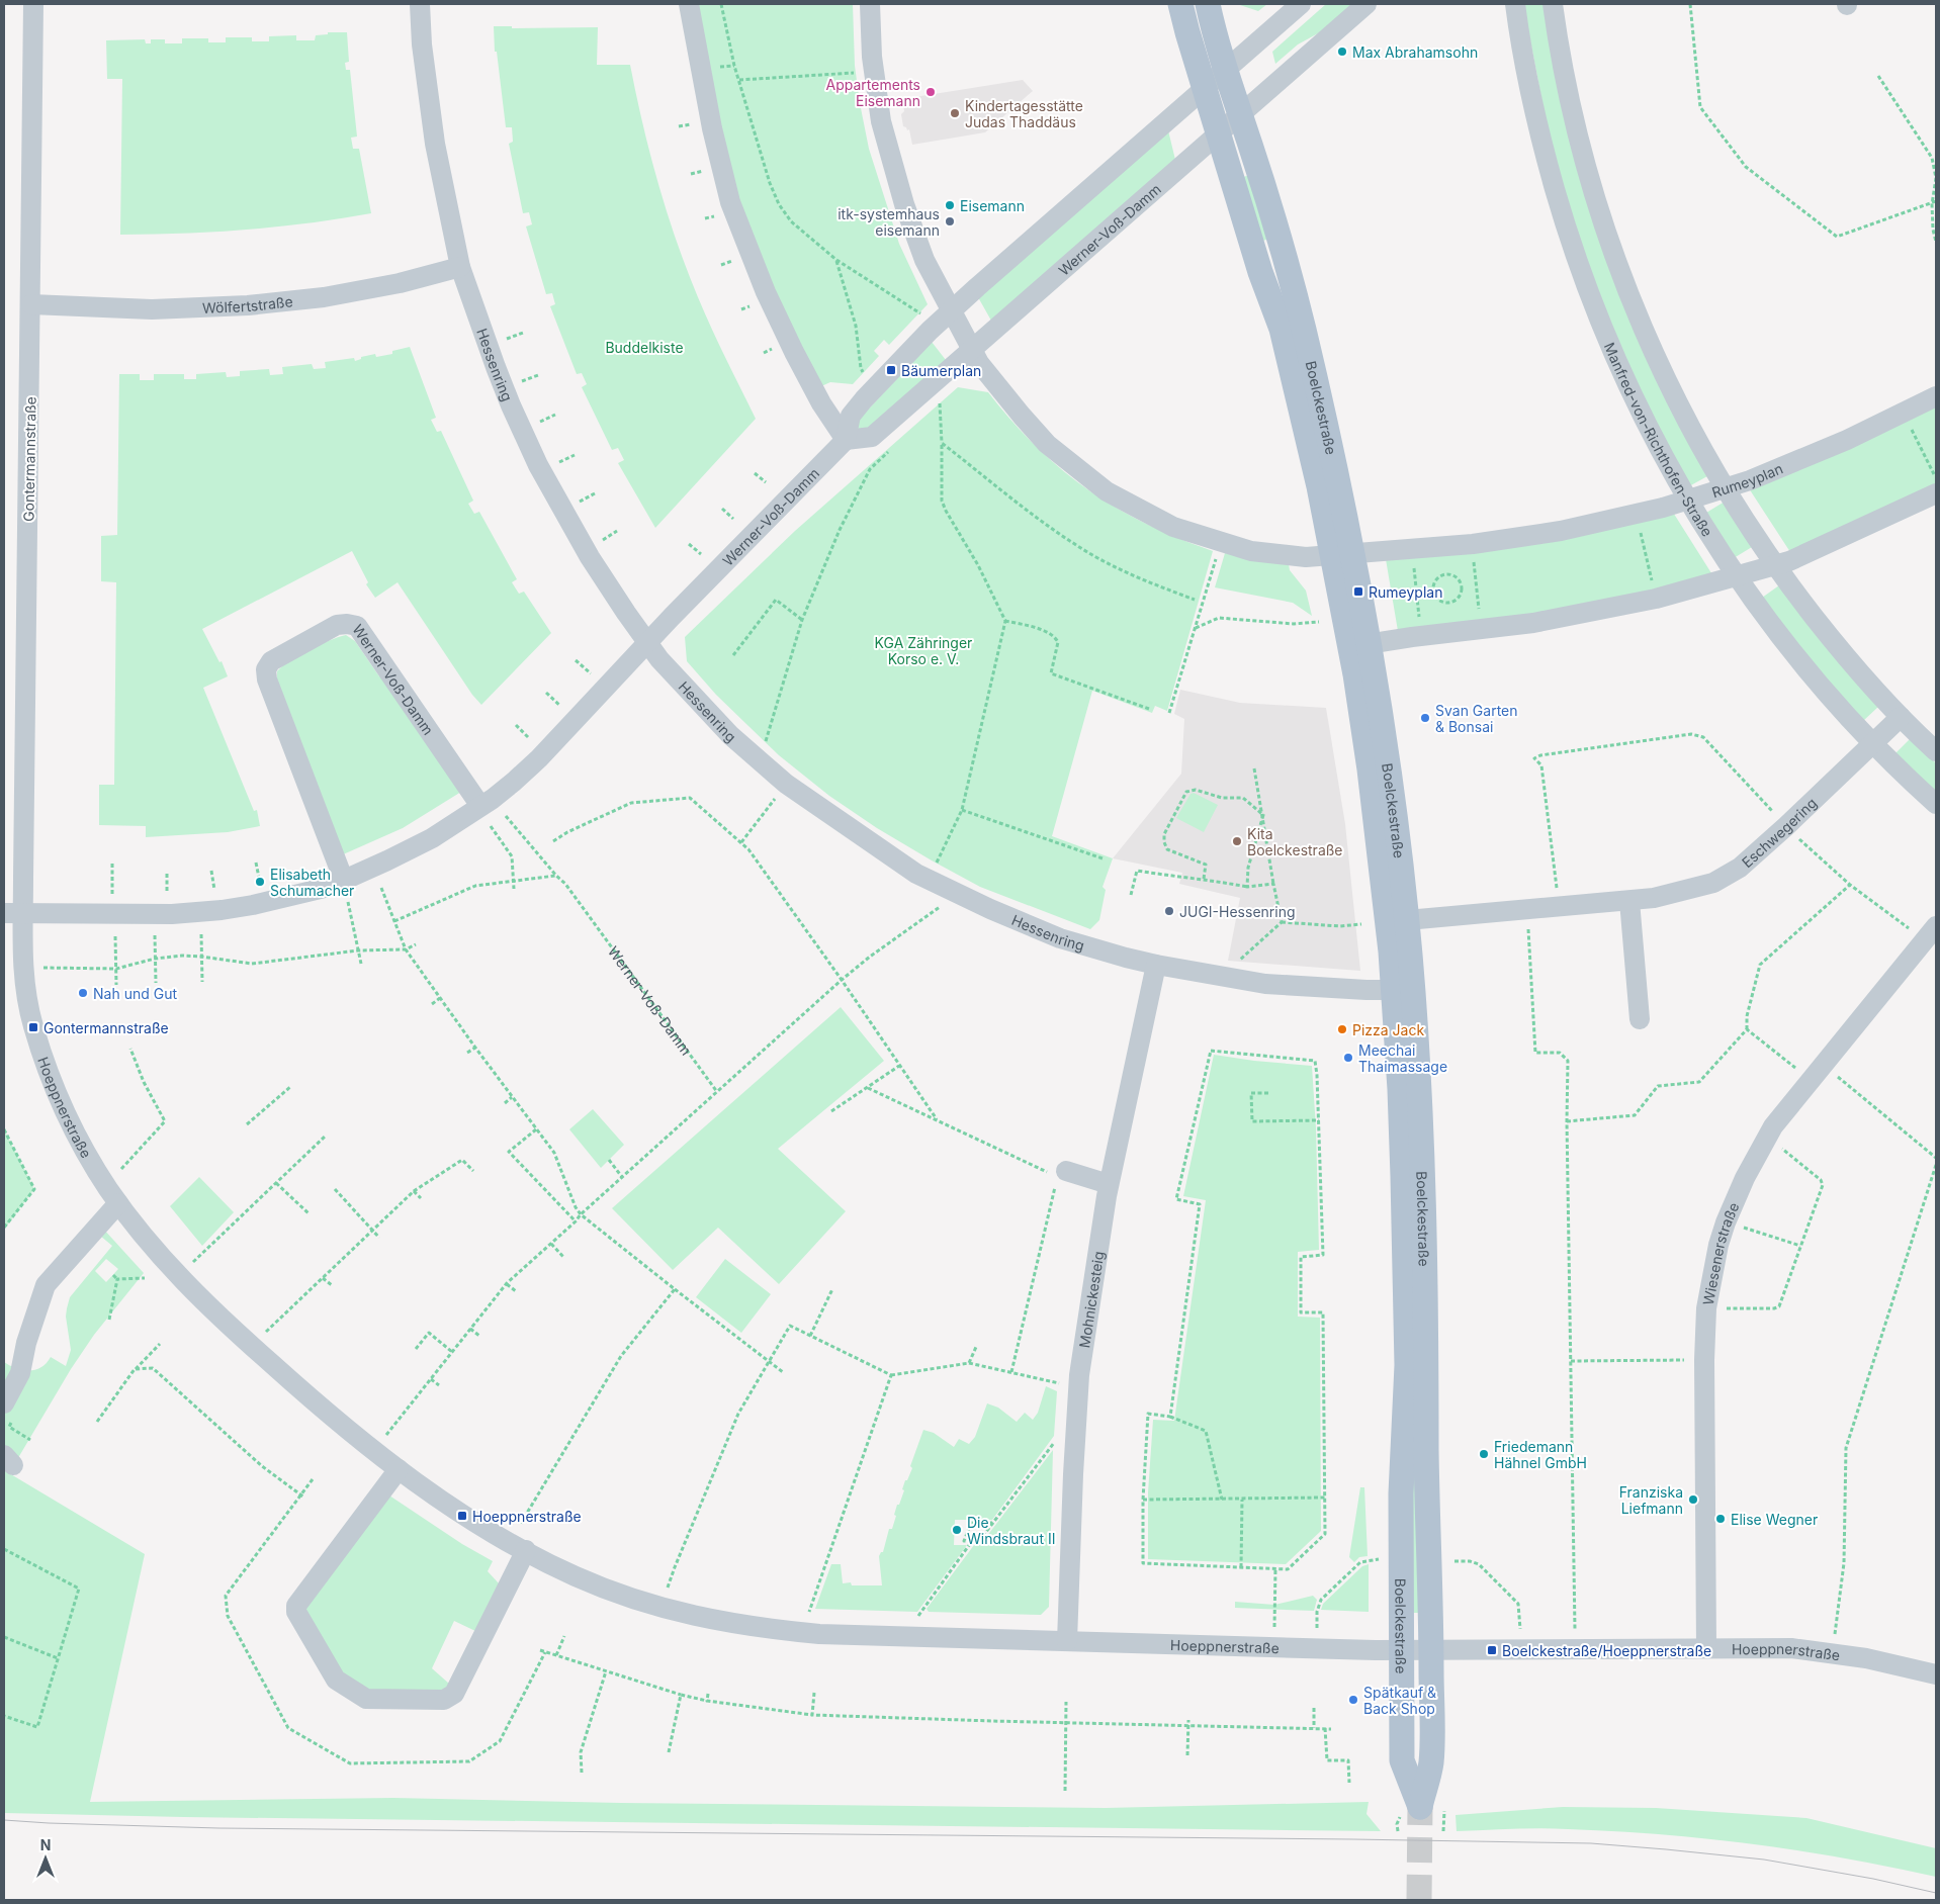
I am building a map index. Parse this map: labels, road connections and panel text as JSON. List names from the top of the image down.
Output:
{
  "streets": {
    "main road": ["Boelckestraße"],
    "street": [
      "Werner-Voß-Damm",
      "Wölfertstraße",
      "Hessenring",
      "Manfred-von-Richthofen-Straße",
      "Gontermannstraße",
      "Rumeyplan",
      "Eschwegering",
      "Hoeppnerstraße",
      "Wiesenerstraße",
      "Mohnickesteig"
    ]
  },
  "crossings": [
    ["Werner-Voß-Damm", "Hessenring"],
    ["Werner-Voß-Damm", "Boelckestraße"],
    ["Werner-Voß-Damm", "Gontermannstraße"],
    ["Werner-Voß-Damm", "Rumeyplan"],
    ["Werner-Voß-Damm", "Hoeppnerstraße"],
    ["Wölfertstraße", "Hessenring"],
    ["Wölfertstraße", "Gontermannstraße"],
    ["Hessenring", "Boelckestraße"],
    ["Hessenring", "Mohnickesteig"],
    ["Boelckestraße", "Rumeyplan"],
    ["Boelckestraße", "Eschwegering"],
    ["Boelckestraße", "Hoeppnerstraße"],
    ["Manfred-von-Richthofen-Straße", "Rumeyplan"],
    ["Manfred-von-Richthofen-Straße", "Eschwegering"],
    ["Gontermannstraße", "Hoeppnerstraße"],
    ["Hoeppnerstraße", "Wiesenerstraße"],
    ["Hoeppnerstraße", "Mohnickesteig"]
  ],
  "parks": ["Buddelkiste", "KGA Zähringer Korso e. V."],
  "places": {
    "other": [
      "Max Abrahamsohn",
      "Appartements Eisemann",
      "Kindertagesstätte Judas Thaddäus",
      "Eisemann",
      "itk-systemhaus eisemann",
      "Svan Garten & Bonsai",
      "Kita Boelckestraße",
      "Elisabeth Schumacher",
      "JUGI-Hessenring",
      "Nah und Gut",
      "Pizza Jack",
      "Meechai Thaimassage",
      "Friedemann Hähnel GmbH",
      "Franziska Liefmann",
      "Elise Wegner",
      "Die Windsbraut II",
      "Spätkauf & Back Shop"
    ],
    "transit": [
      "Bäumerplan",
      "Rumeyplan",
      "Gontermannstraße",
      "Hoeppnerstraße",
      "Boelckestraße/Hoeppnerstraße"
    ]
  },
  "north": "top"
}
